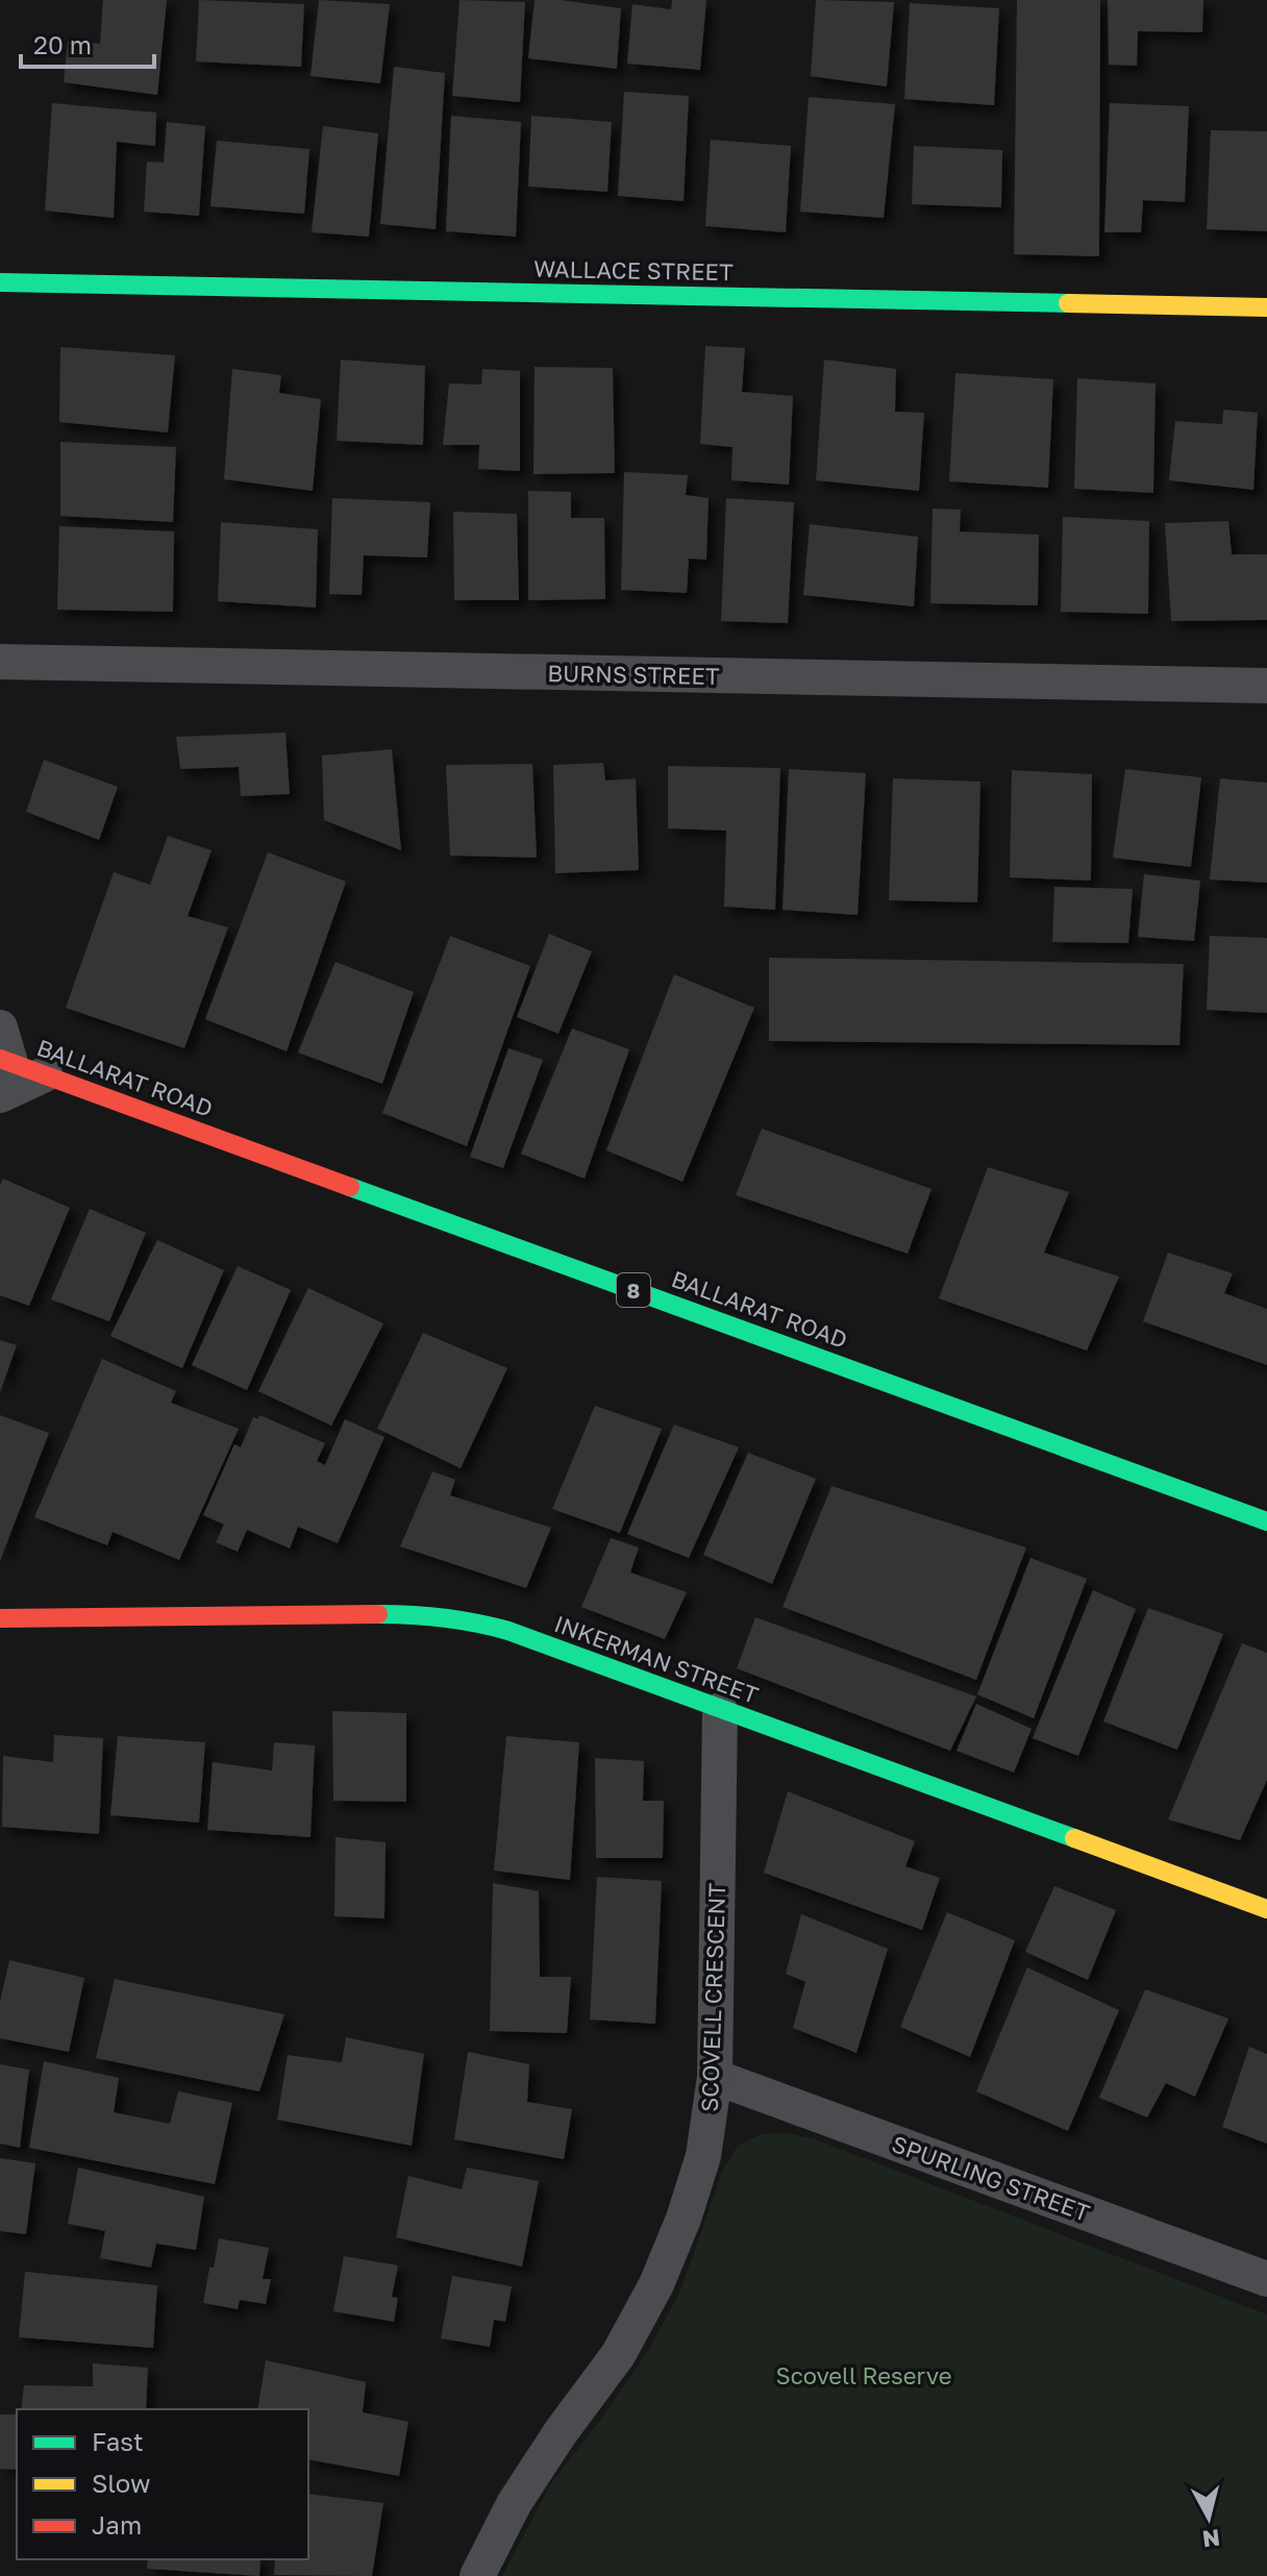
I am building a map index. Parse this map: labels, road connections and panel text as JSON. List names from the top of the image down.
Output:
{
  "streets": {
    "main road": [
      "WALLACE STREET",
      "BALLARAT ROAD",
      "8",
      "INKERMAN STREET"
    ],
    "street": ["BURNS STREET", "SCOVELL CRESCENT", "SPURLING STREET"]
  },
  "crossings": [
    ["INKERMAN STREET", "SCOVELL CRESCENT"],
    ["SCOVELL CRESCENT", "SPURLING STREET"]
  ],
  "parks": ["Scovell Reserve"],
  "legend": ["Fast", "Slow", "Jam"],
  "scale_bar": "20 m",
  "north": "bottom"
}
